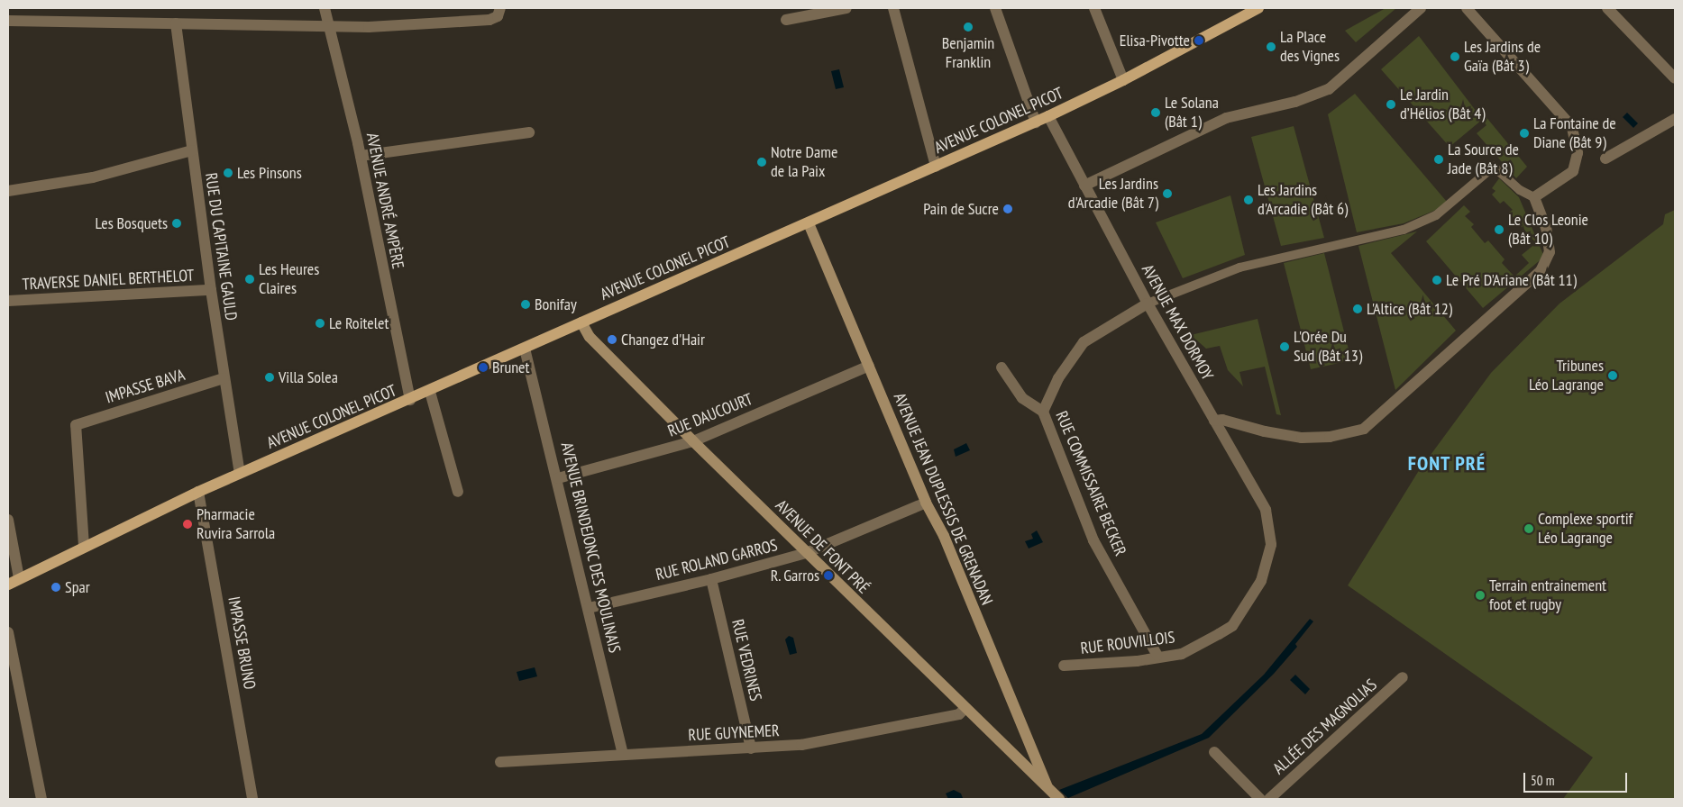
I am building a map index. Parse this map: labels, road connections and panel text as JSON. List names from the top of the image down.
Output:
{
  "streets": {
    "main road": ["AVENUE COLONEL PICOT", "AVENUE JEAN DUPLESSIS DE GRENADAN", "AVENUE DE FONT PRÉ"],
    "street": [
      "AVENUE ANDRÉ AMPÈRE",
      "RUE DU CAPITAINE GAULD",
      "TRAVERSE DANIEL BERTHELOT",
      "AVENUE MAX DORMOY",
      "IMPASSE BAVA",
      "RUE DAUCOURT",
      "RUE COMMISSAIRE BECKER",
      "AVENUE BRINDEJONC DES MOULINAIS",
      "RUE ROLAND GARROS",
      "IMPASSE BRUNO",
      "RUE ROUVILLOIS",
      "RUE VEDRINES",
      "ALLÉE DES MAGNOLIAS",
      "RUE GUYNEMER"
    ]
  },
  "crossings": [
    ["AVENUE COLONEL PICOT", "AVENUE ANDRÉ AMPÈRE"],
    ["AVENUE COLONEL PICOT", "RUE DU CAPITAINE GAULD"],
    ["AVENUE COLONEL PICOT", "AVENUE MAX DORMOY"],
    ["AVENUE COLONEL PICOT", "IMPASSE BAVA"],
    ["AVENUE COLONEL PICOT", "AVENUE JEAN DUPLESSIS DE GRENADAN"],
    ["AVENUE COLONEL PICOT", "AVENUE DE FONT PRÉ"],
    ["AVENUE COLONEL PICOT", "AVENUE BRINDEJONC DES MOULINAIS"],
    ["AVENUE COLONEL PICOT", "IMPASSE BRUNO"],
    ["RUE DU CAPITAINE GAULD", "TRAVERSE DANIEL BERTHELOT"],
    ["RUE DU CAPITAINE GAULD", "IMPASSE BAVA"],
    ["AVENUE MAX DORMOY", "RUE COMMISSAIRE BECKER"],
    ["AVENUE MAX DORMOY", "RUE ROUVILLOIS"],
    ["RUE DAUCOURT", "AVENUE JEAN DUPLESSIS DE GRENADAN"],
    ["RUE DAUCOURT", "AVENUE DE FONT PRÉ"],
    ["RUE DAUCOURT", "AVENUE BRINDEJONC DES MOULINAIS"],
    ["RUE COMMISSAIRE BECKER", "RUE ROUVILLOIS"],
    ["AVENUE JEAN DUPLESSIS DE GRENADAN", "AVENUE DE FONT PRÉ"],
    ["AVENUE JEAN DUPLESSIS DE GRENADAN", "RUE ROLAND GARROS"],
    ["AVENUE DE FONT PRÉ", "RUE ROLAND GARROS"],
    ["AVENUE DE FONT PRÉ", "RUE GUYNEMER"],
    ["AVENUE BRINDEJONC DES MOULINAIS", "RUE ROLAND GARROS"],
    ["AVENUE BRINDEJONC DES MOULINAIS", "RUE GUYNEMER"],
    ["RUE ROLAND GARROS", "RUE VEDRINES"],
    ["RUE VEDRINES", "RUE GUYNEMER"]
  ],
  "districts": ["FONT PRÉ"],
  "places": [
    "Benjamin Franklin",
    "Elisa-Pivotte",
    "La Place des Vignes",
    "Les Jardins de Gaïa (Bât 3)",
    "Le Jardin d’Hélios (Bât 4)",
    "Le Solana (Bât 1)",
    "La Fontaine de Diane (Bât 9)",
    "La Source de Jade (Bât 8)",
    "Notre Dame de la Paix",
    "Les Pinsons",
    "Les Jardins d'Arcadie (Bât 7)",
    "Les Jardins d'Arcadie (Bât 6)",
    "Pain de Sucre",
    "Les Bosquets",
    "Le Clos Leonie (Bât 10)",
    "Les Heures Claires",
    "Le Pré D'Ariane (Bât 11)",
    "Bonifay",
    "L'Altice (Bât 12)",
    "Le Roitelet",
    "Changez d'Hair",
    "L'Orée Du Sud (Bât 13)",
    "Brunet",
    "Tribunes Léo Lagrange",
    "Villa Solea",
    "Pharmacie Ruvira Sarrola",
    "Complexe sportif Léo Lagrange",
    "R. Garros",
    "Spar",
    "Terrain entrainement foot et rugby"
  ],
  "scale_bar": "50 m"
}
